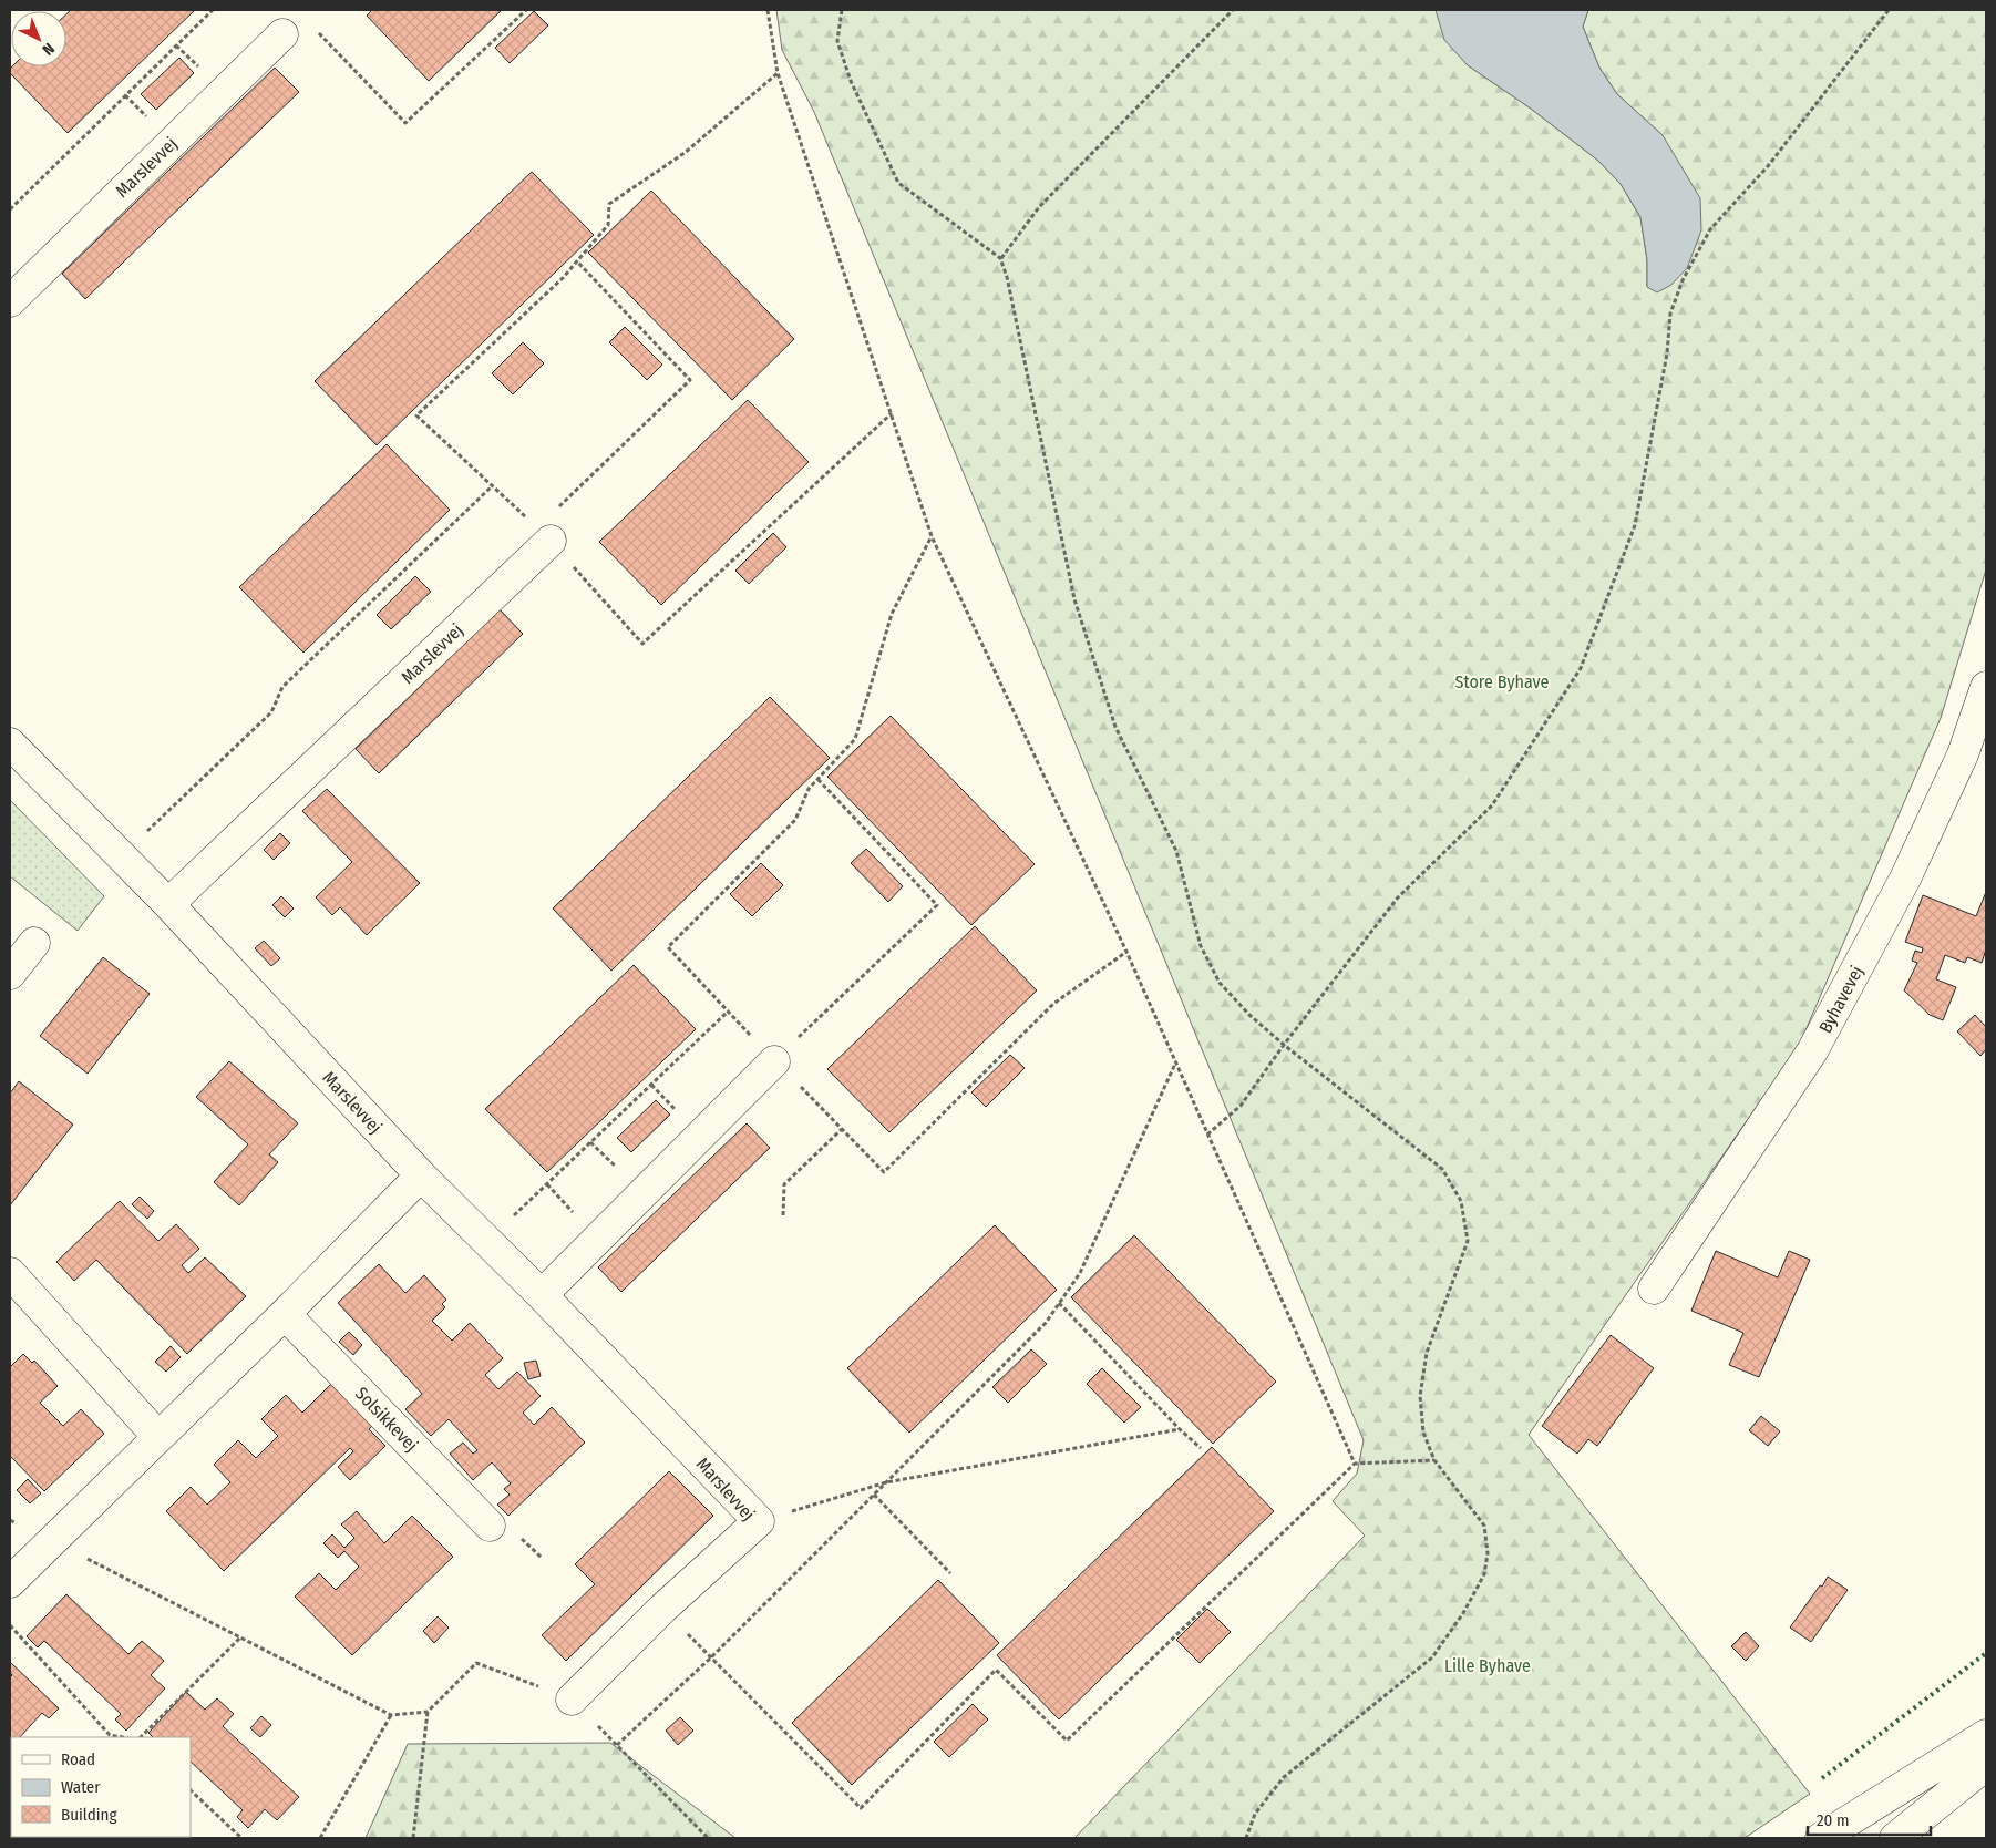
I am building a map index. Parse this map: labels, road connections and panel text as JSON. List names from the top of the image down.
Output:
{
  "streets": {
    "street": ["Marslevvej", "Byhavevej", "Solsikkevej"]
  },
  "parks": ["Store Byhave", "Lille Byhave"],
  "legend": ["Road", "Water", "Building"],
  "scale_bar": "20 m",
  "north": "bottom right"
}
